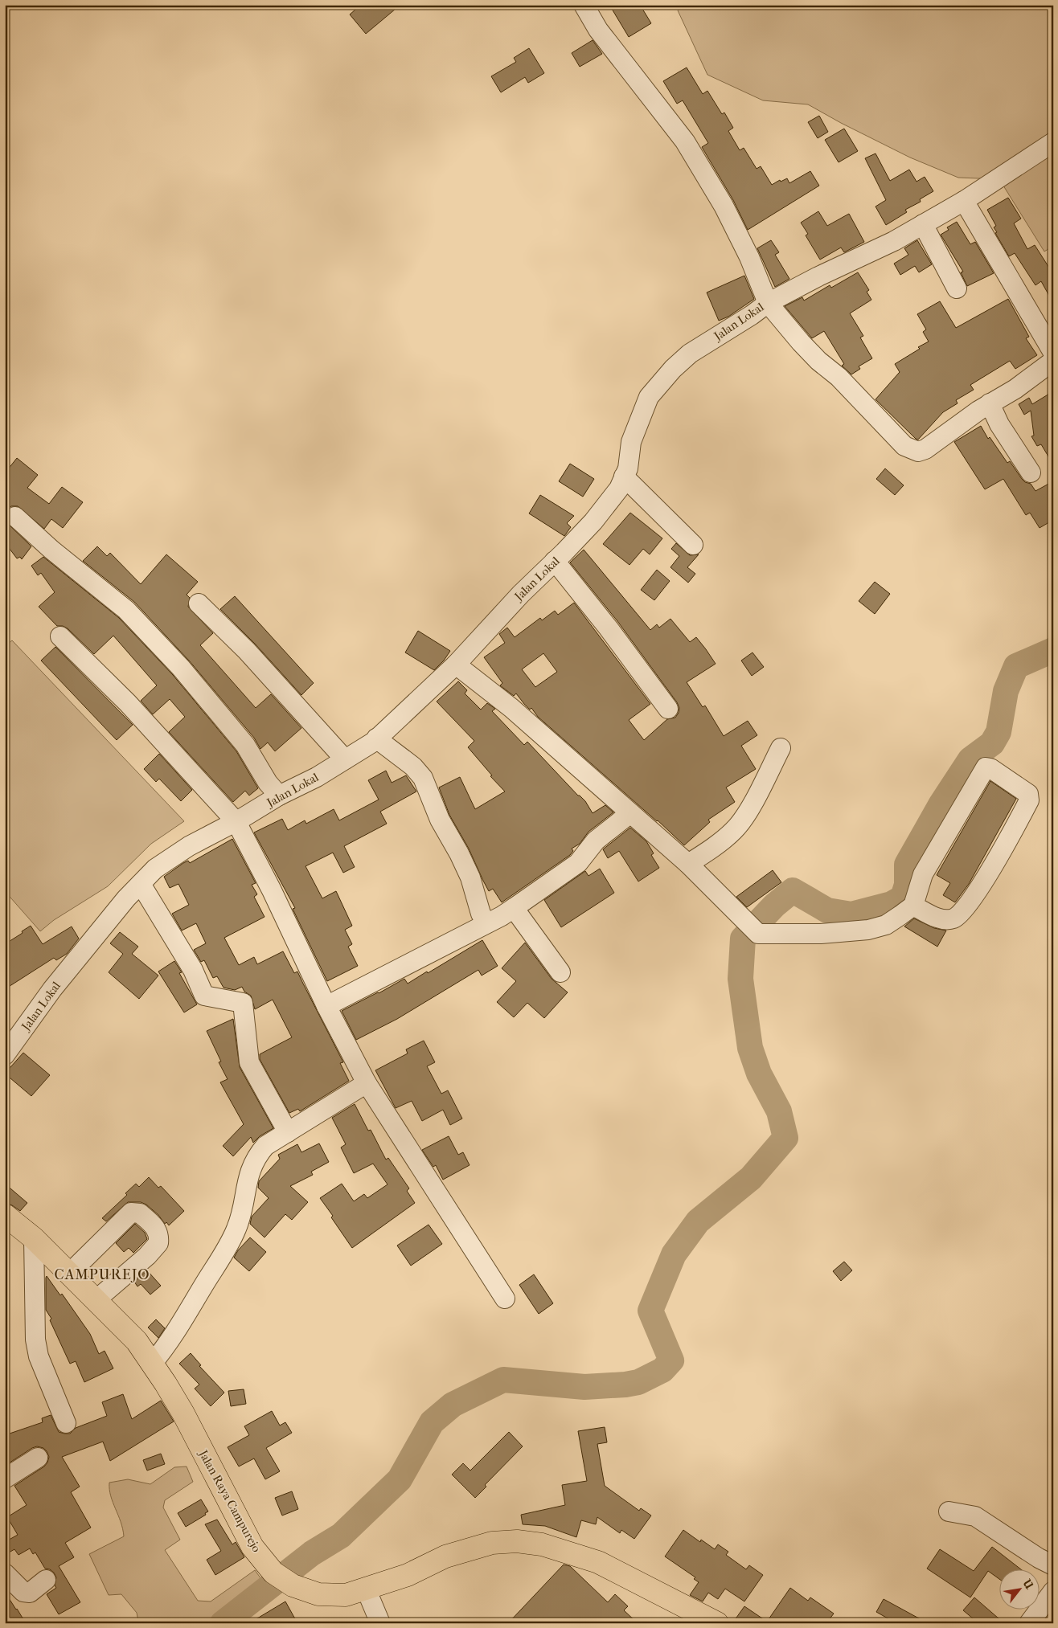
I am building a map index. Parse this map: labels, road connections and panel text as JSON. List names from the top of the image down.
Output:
{
  "streets": {
    "main road": ["Jalan Raya Campurejo"],
    "street": ["Jalan Lokal"]
  },
  "districts": ["CAMPUREJO"],
  "north": "top right"
}
